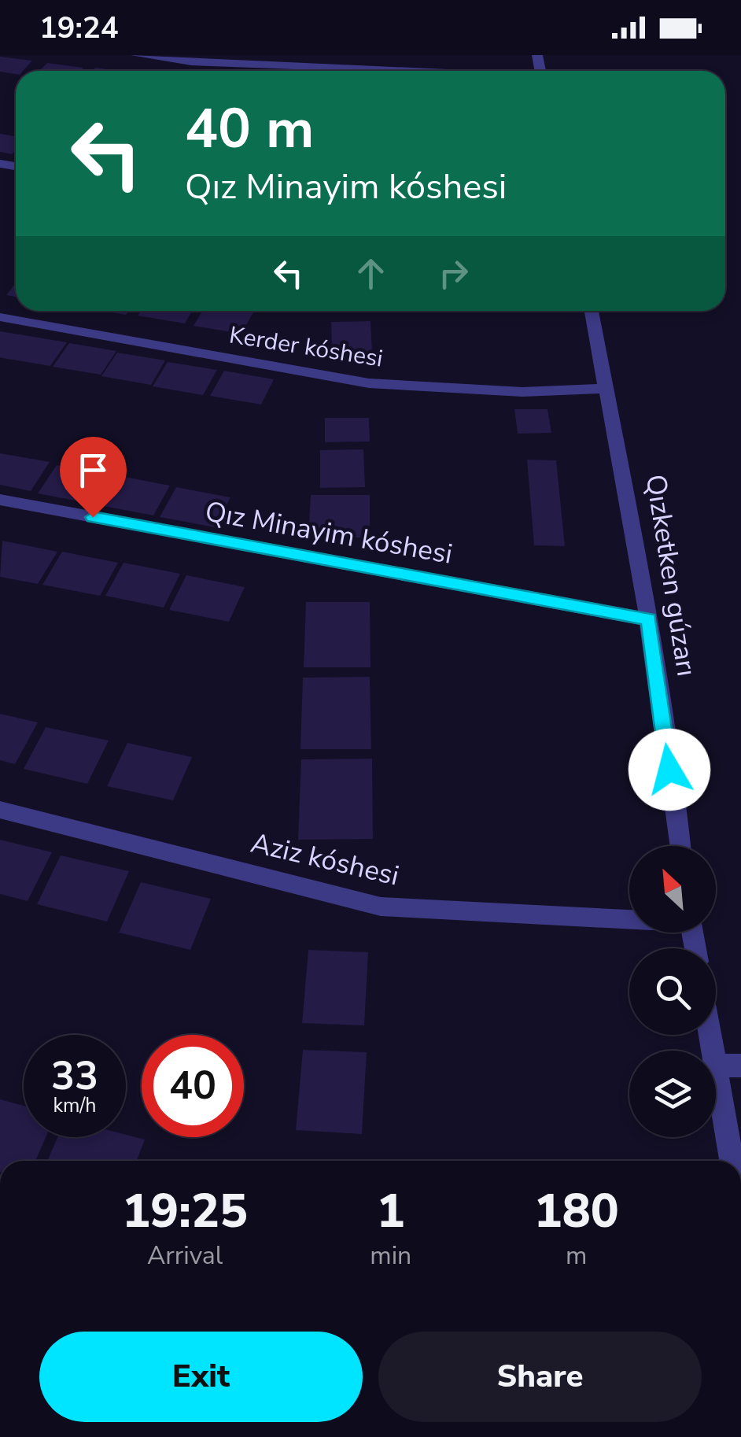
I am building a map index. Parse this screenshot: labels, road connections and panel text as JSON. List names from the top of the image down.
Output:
{
  "streets": {
    "street": [
      "Kerder kóshesi",
      "Qız Minayim kóshesi",
      "Qızketken gúzarı",
      "Aziz kóshesi"
    ]
  },
  "crossings": [
    ["Kerder kóshesi", "Qızketken gúzarı"],
    ["Qız Minayim kóshesi", "Qızketken gúzarı"]
  ],
  "north": "top left",
  "page": {
    "status": "19:24",
    "turn": ["40 m", "Qız Minayim kóshesi"],
    "speed": "33 km/h",
    "limit": "40",
    "eta": [
      "19:25",
      "Arrival",
      "1",
      "min",
      "180",
      "m"
    ],
    "buttons": ["Exit", "Share"]
  }
}
